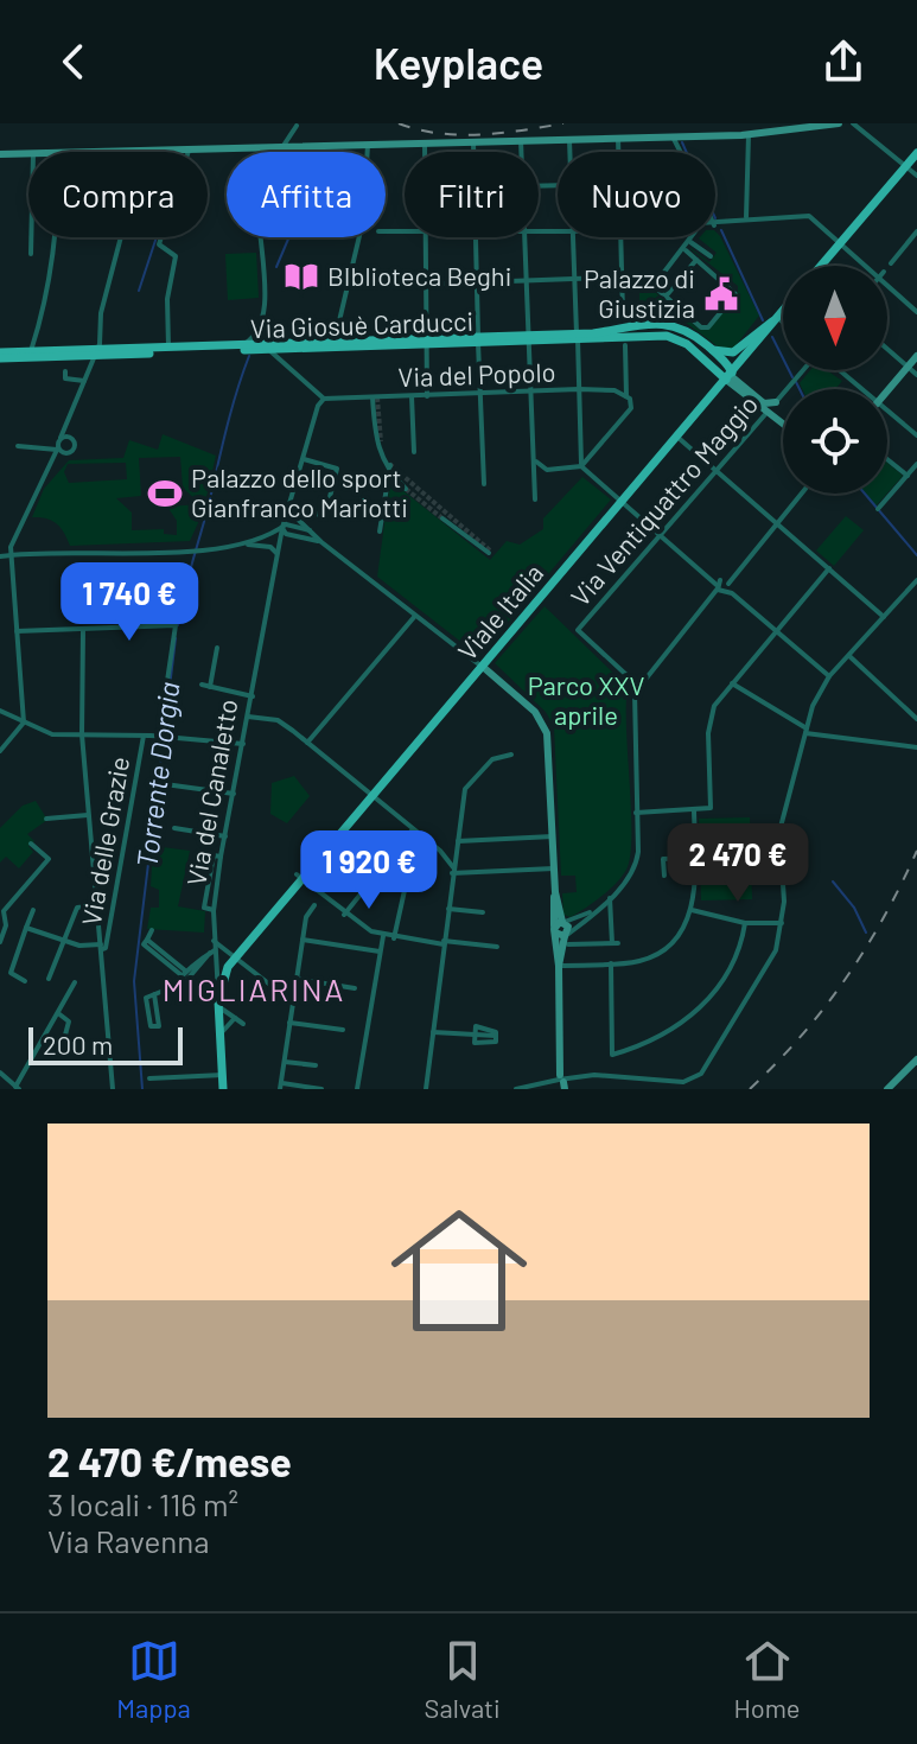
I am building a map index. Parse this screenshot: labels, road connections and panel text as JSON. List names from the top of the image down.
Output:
{
  "streets": {
    "main road": ["Via Giosuè Carducci", "Viale Italia", "Via del Canaletto"],
    "street": ["Via del Popolo", "Via Ventiquattro Maggio", "Via delle Grazie"]
  },
  "crossings": [
    ["Via Giosuè Carducci", "Viale Italia"],
    ["Via del Popolo", "Via del Canaletto"]
  ],
  "districts": ["MIGLIARINA"],
  "water": ["Torrente Dorgia"],
  "parks": ["Parco XXV aprile"],
  "places": {
    "library": ["BIblioteca Beghi"],
    "public building": ["Palazzo di Giustizia"],
    "sports": ["Palazzo dello sport Gianfranco Mariotti"]
  },
  "scale_bar": "200 m",
  "north": "bottom",
  "page": {
    "header": "Keyplace",
    "chip": [
      "Compra",
      "Affitta",
      "Filtri",
      "Nuovo"
    ],
    "price": ["1 740 €", "2 470 €", "1 920 €"],
    "scale": "200 m",
    "list": [
      {
        "name": "2 470 €/mese",
        "note": "3 locali · 116 m² · Via Ravenna"
      }
    ],
    "tabs": ["Mappa", "Salvati", "Home"]
  }
}
